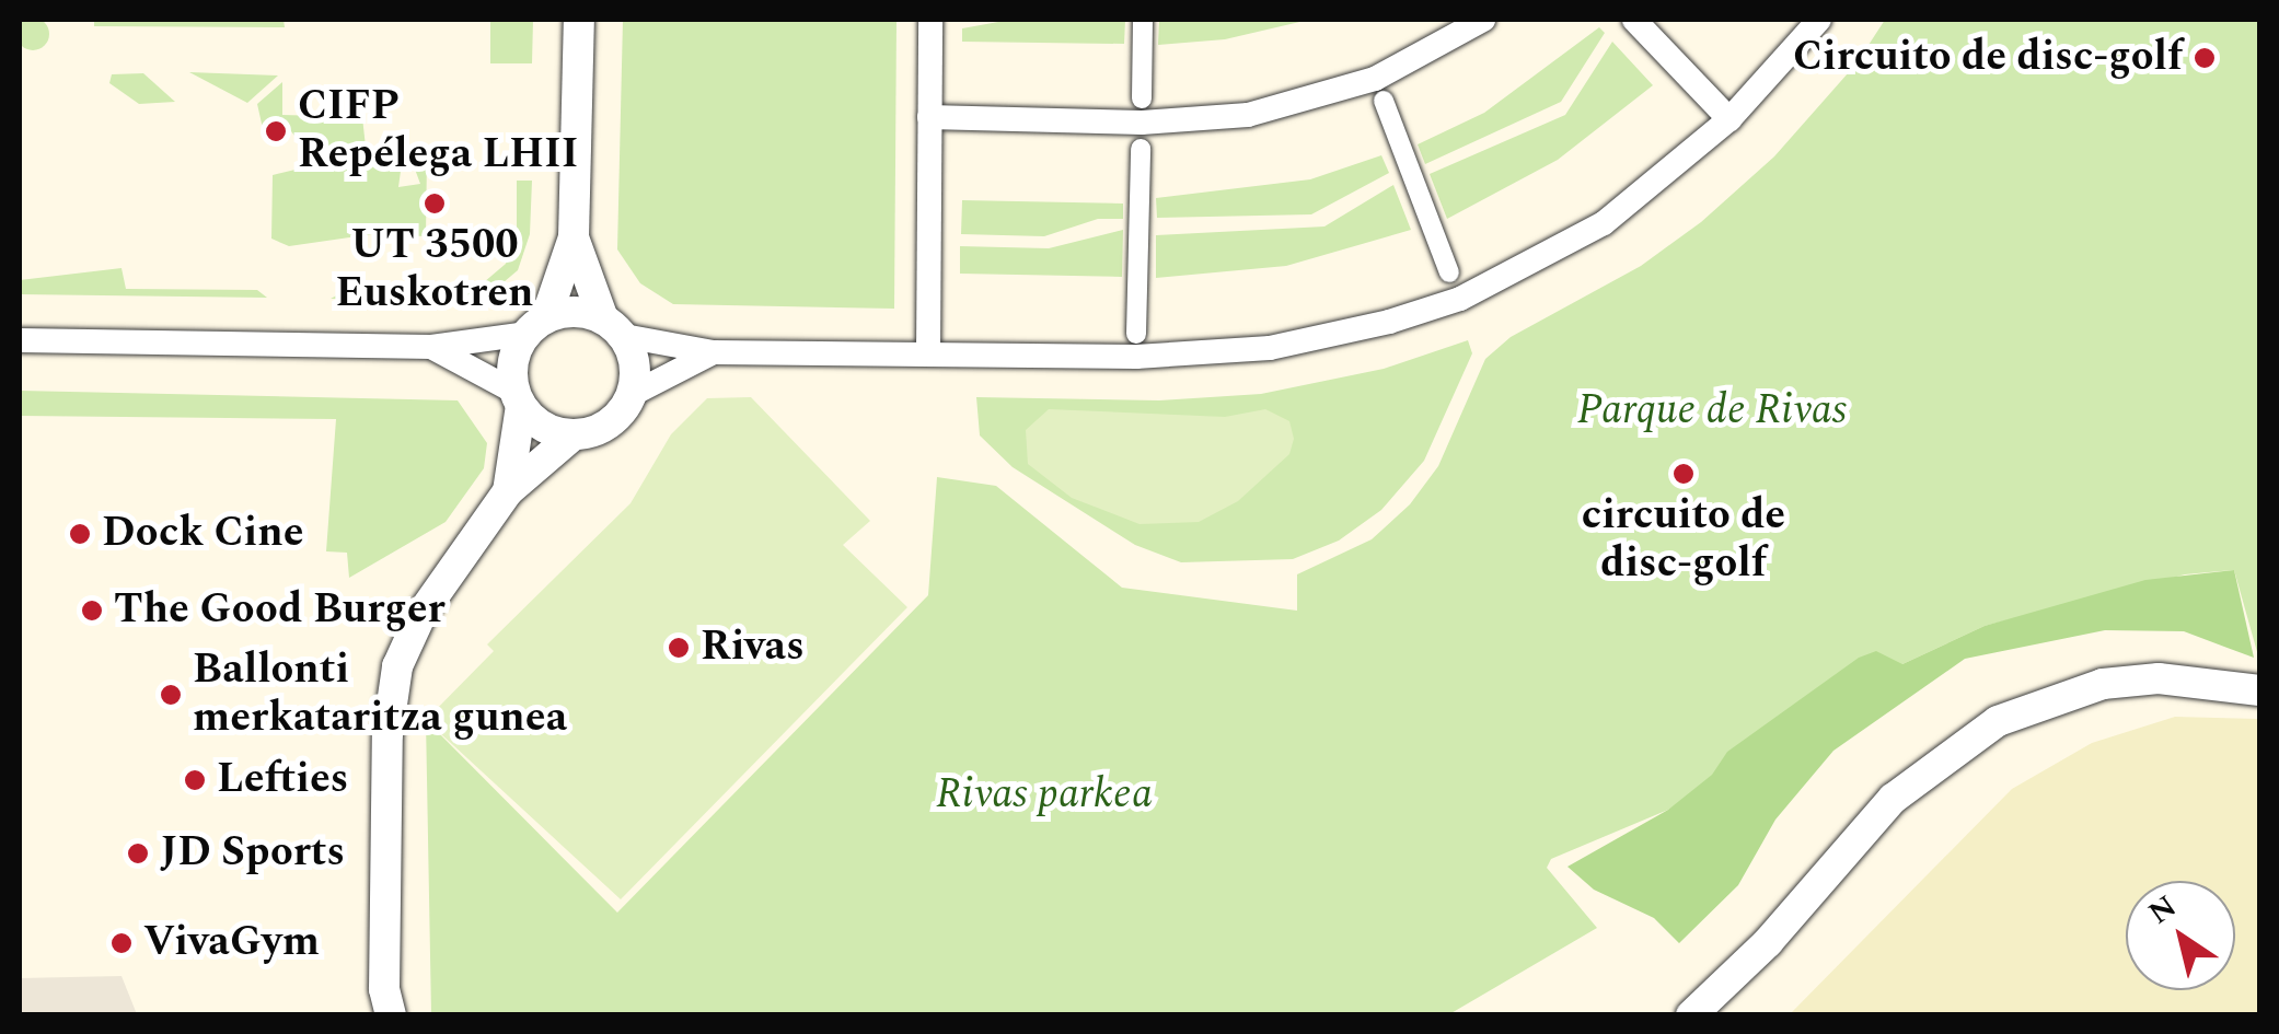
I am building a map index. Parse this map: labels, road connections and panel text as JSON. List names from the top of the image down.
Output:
{
  "parks": ["Parque de Rivas", "Rivas parkea"],
  "places": [
    "Circuito de disc-golf",
    "CIFP Repélega LHII",
    "UT 3500 Euskotren",
    "circuito de disc-golf",
    "Dock Cine",
    "The Good Burger",
    "Rivas",
    "Ballonti merkataritza gunea",
    "Lefties",
    "JD Sports",
    "VivaGym"
  ],
  "north": "top left"
}
